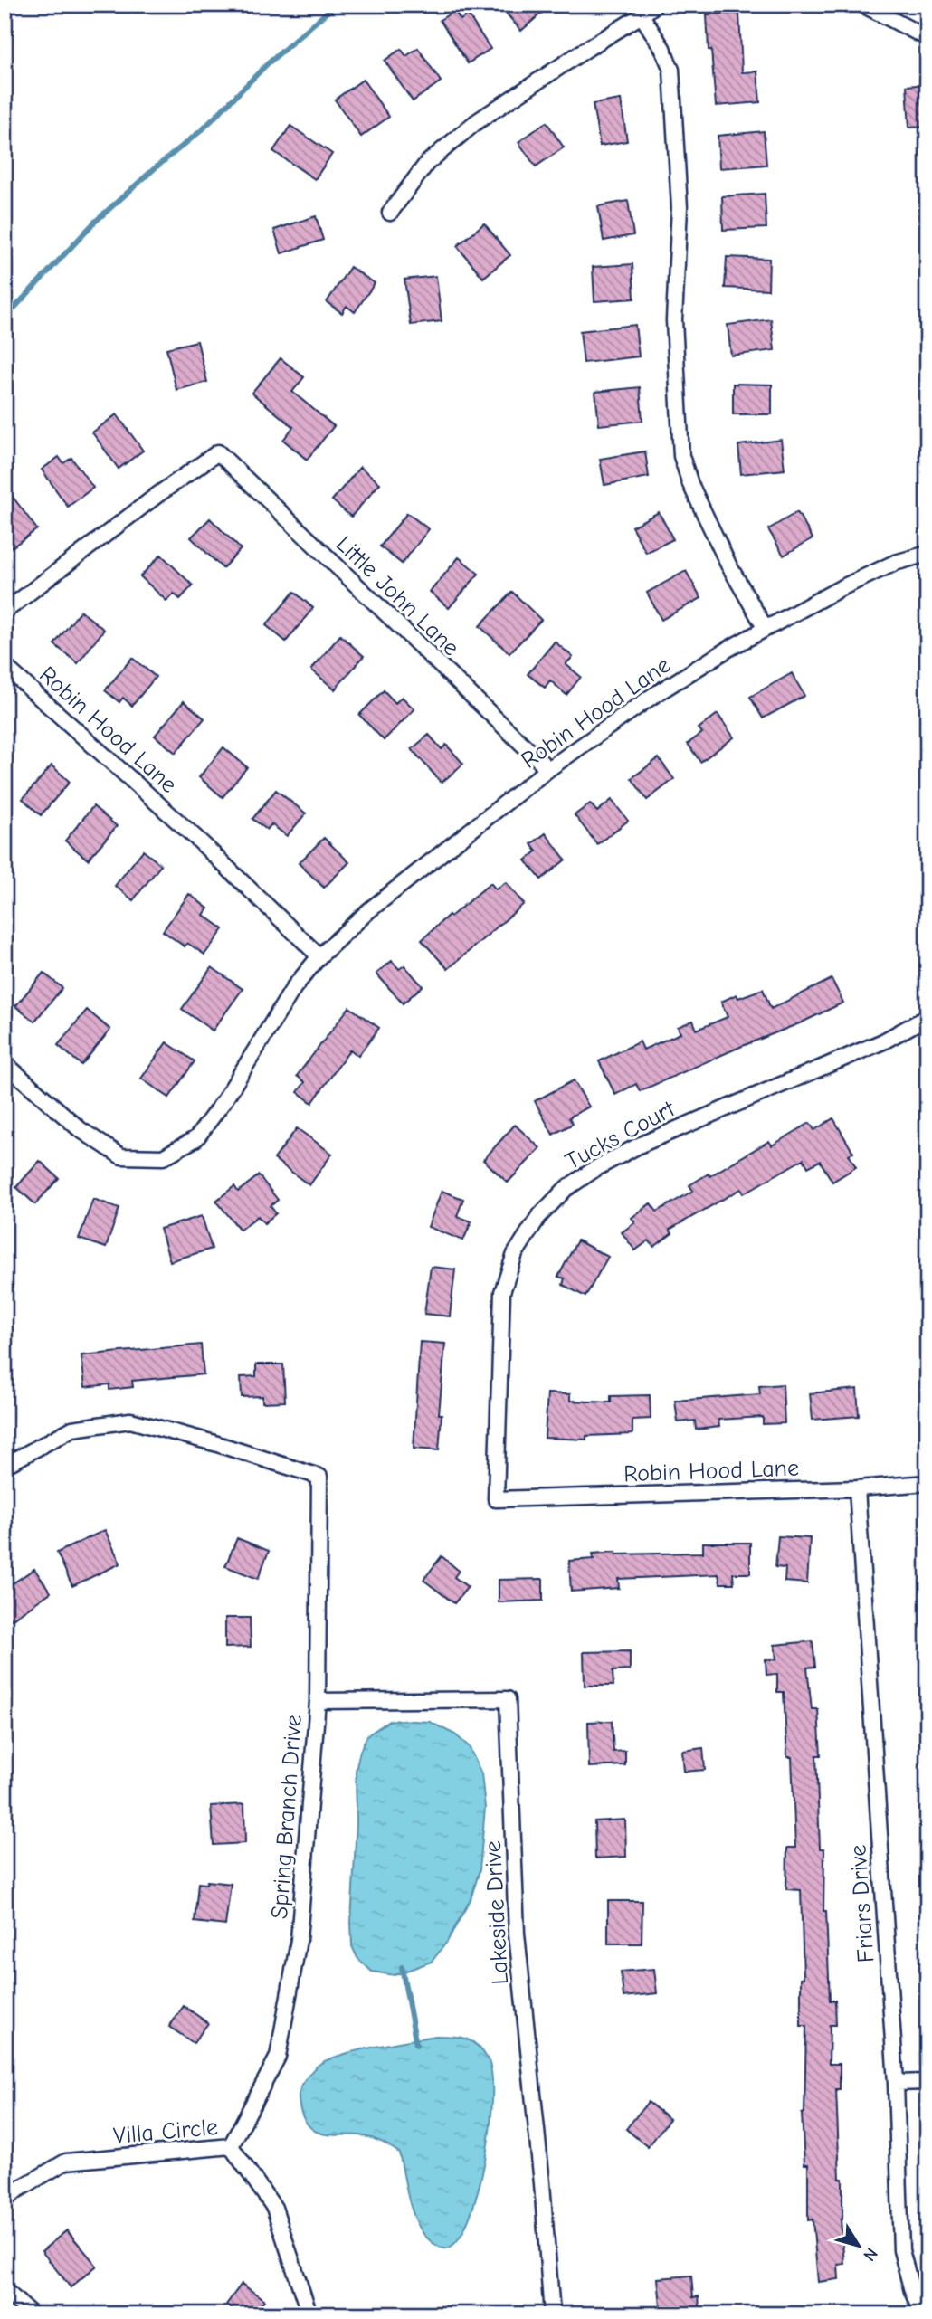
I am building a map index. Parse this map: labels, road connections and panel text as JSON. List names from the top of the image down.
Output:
{
  "streets": {
    "street": [
      "Little John Lane",
      "Robin Hood Lane",
      "Tucks Court",
      "Spring Branch Drive",
      "Friars Drive",
      "Lakeside Drive",
      "Villa Circle"
    ]
  },
  "crossings": [
    ["Little John Lane", "Robin Hood Lane"],
    ["Robin Hood Lane", "Tucks Court"],
    ["Robin Hood Lane", "Friars Drive"],
    ["Spring Branch Drive", "Lakeside Drive"],
    ["Spring Branch Drive", "Villa Circle"]
  ],
  "north": "bottom right"
}
